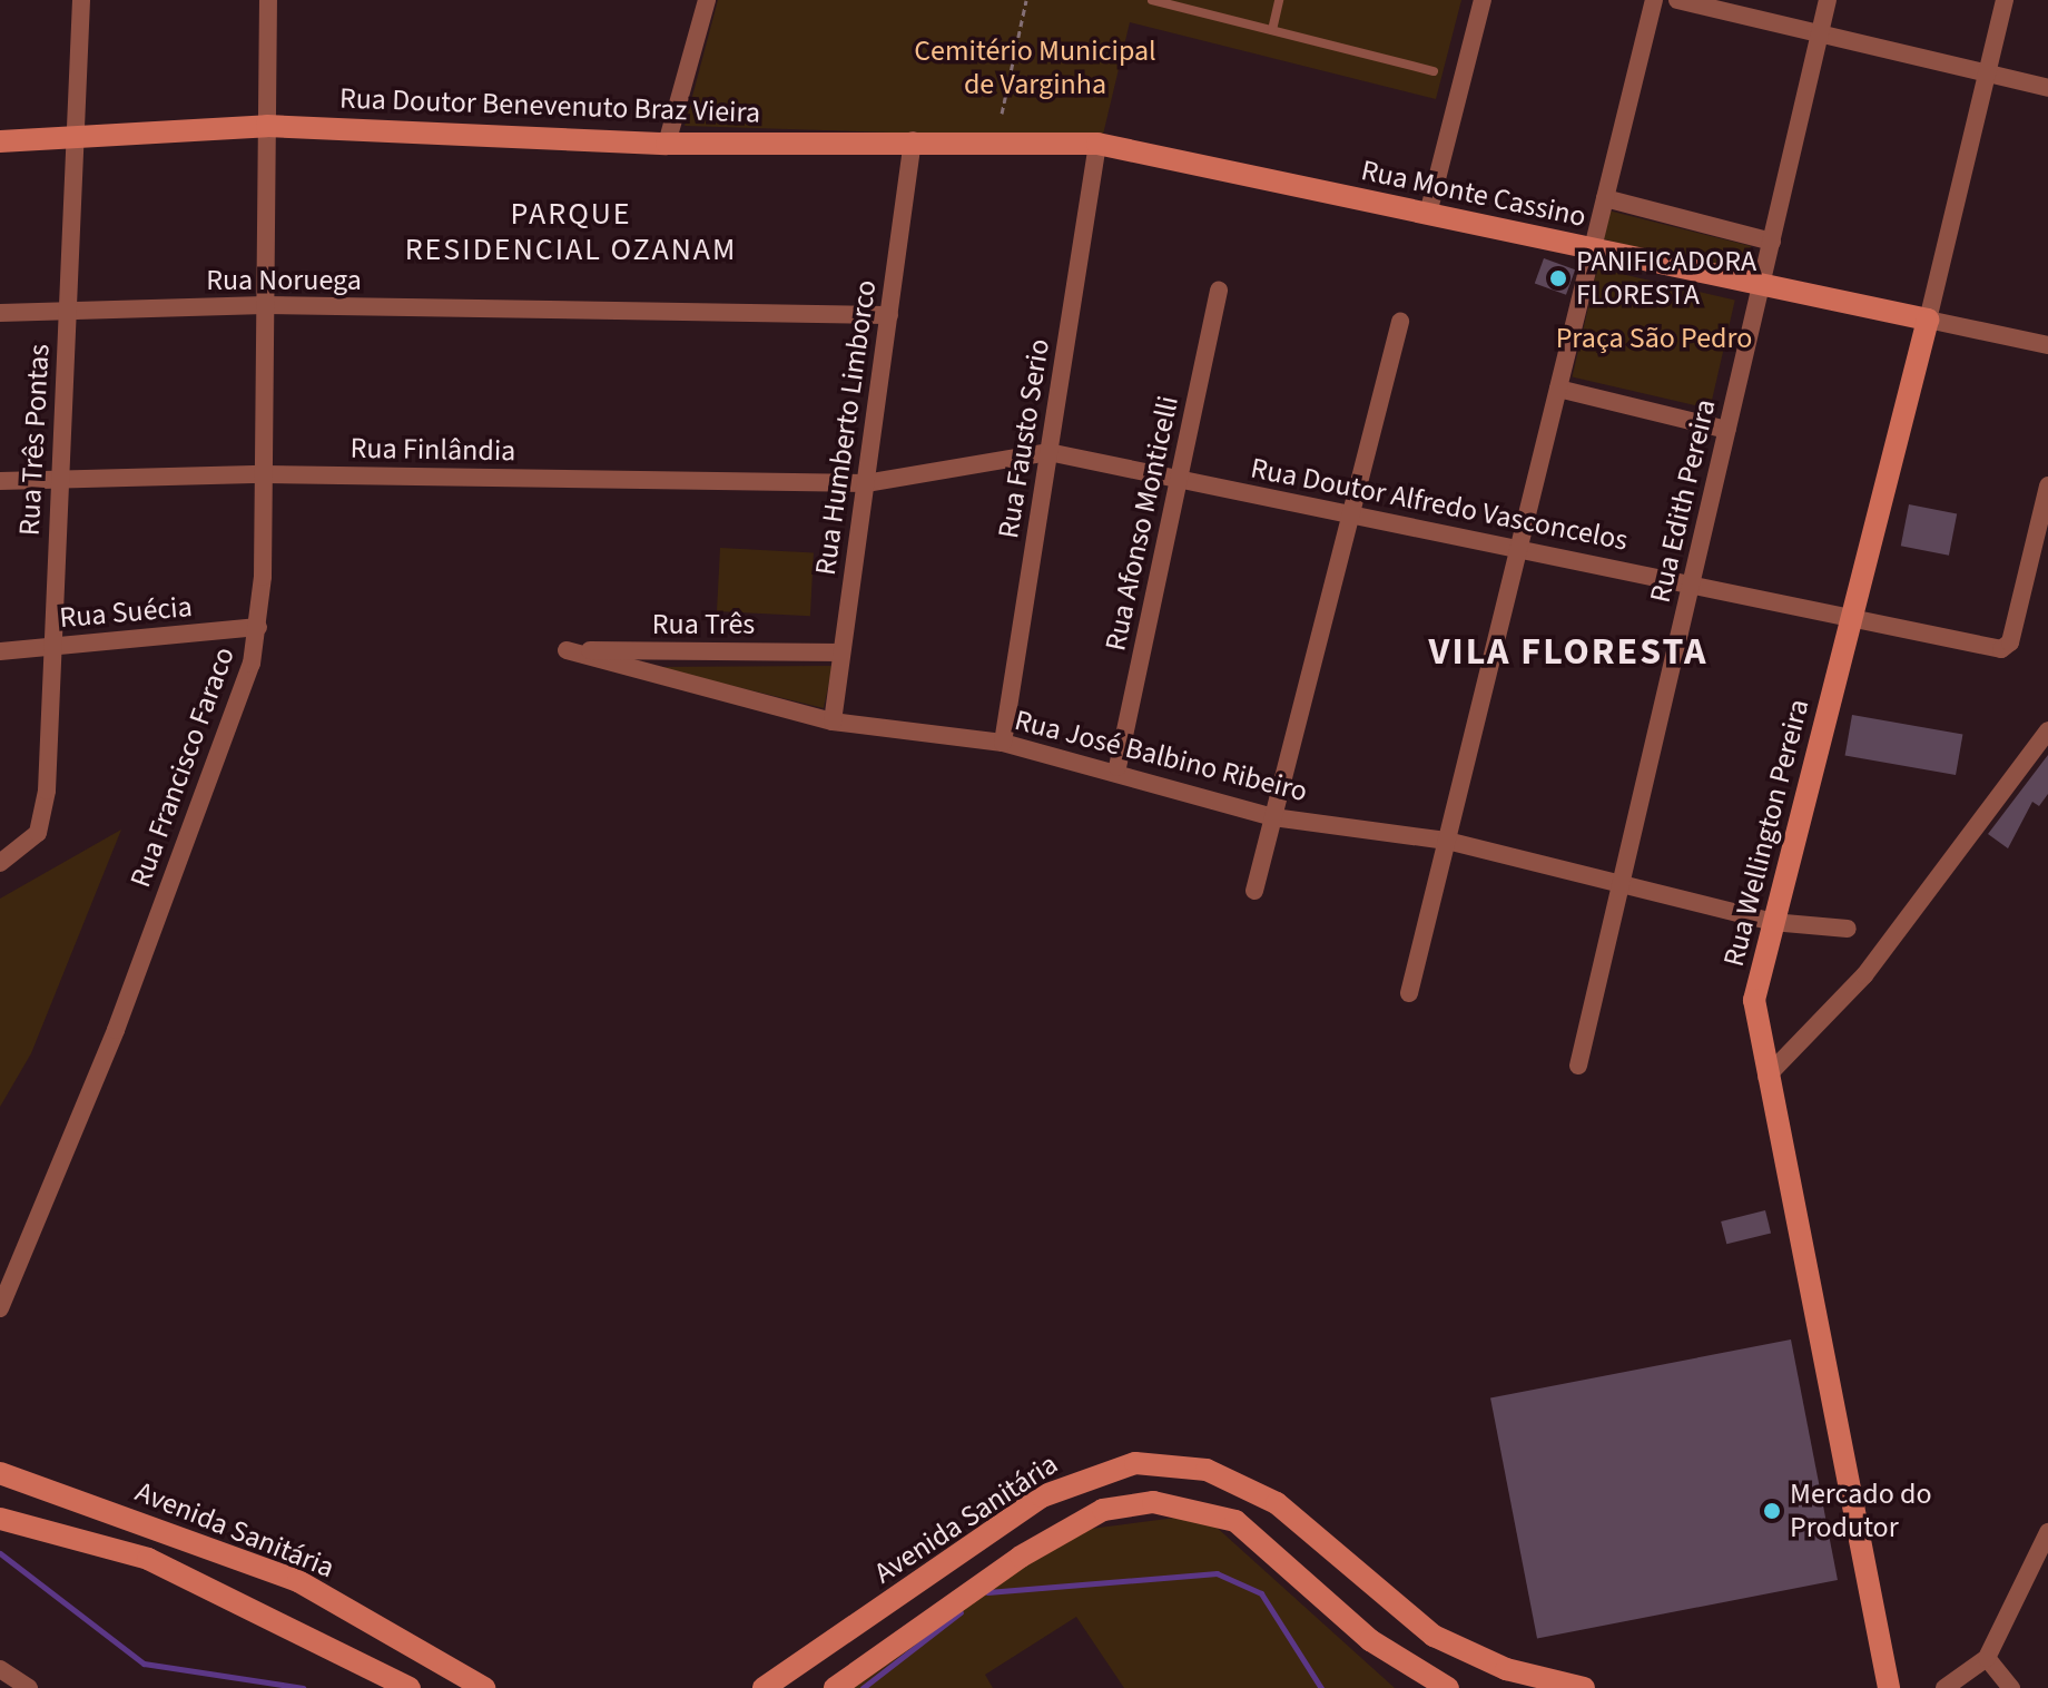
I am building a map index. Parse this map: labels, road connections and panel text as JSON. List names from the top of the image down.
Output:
{
  "streets": {
    "main road": [
      "Rua Doutor Benevenuto Braz Vieira",
      "Rua Monte Cassino",
      "Rua Wellington Pereira",
      "Avenida Sanitária"
    ],
    "street": [
      "Rua Noruega",
      "Rua Humberto Limborco",
      "Rua Fausto Serio",
      "Rua Três Pontas",
      "Rua Finlândia",
      "Rua Edith Pereira",
      "Rua Doutor Alfredo Vasconcelos",
      "Rua Afonso Monticelli",
      "Rua Suécia",
      "Rua Três",
      "Rua José Balbino Ribeiro",
      "Rua Francisco Faraco"
    ]
  },
  "crossings": [
    ["Rua Doutor Benevenuto Braz Vieira", "Rua Monte Cassino"],
    ["Rua Doutor Benevenuto Braz Vieira", "Rua Humberto Limborco"],
    ["Rua Doutor Benevenuto Braz Vieira", "Rua Fausto Serio"],
    ["Rua Doutor Benevenuto Braz Vieira", "Rua Três Pontas"],
    ["Rua Doutor Benevenuto Braz Vieira", "Rua Francisco Faraco"],
    ["Rua Monte Cassino", "Rua Fausto Serio"],
    ["Rua Monte Cassino", "Rua Edith Pereira"],
    ["Rua Monte Cassino", "Rua Wellington Pereira"],
    ["Rua Noruega", "Rua Humberto Limborco"],
    ["Rua Noruega", "Rua Três Pontas"],
    ["Rua Noruega", "Rua Francisco Faraco"],
    ["Rua Humberto Limborco", "Rua Finlândia"],
    ["Rua Humberto Limborco", "Rua Doutor Alfredo Vasconcelos"],
    ["Rua Humberto Limborco", "Rua Três"],
    ["Rua Humberto Limborco", "Rua José Balbino Ribeiro"],
    ["Rua Fausto Serio", "Rua Doutor Alfredo Vasconcelos"],
    ["Rua Fausto Serio", "Rua José Balbino Ribeiro"],
    ["Rua Três Pontas", "Rua Finlândia"],
    ["Rua Três Pontas", "Rua Suécia"],
    ["Rua Finlândia", "Rua Doutor Alfredo Vasconcelos"],
    ["Rua Finlândia", "Rua Francisco Faraco"],
    ["Rua Edith Pereira", "Rua Doutor Alfredo Vasconcelos"],
    ["Rua Edith Pereira", "Rua José Balbino Ribeiro"],
    ["Rua Doutor Alfredo Vasconcelos", "Rua Afonso Monticelli"],
    ["Rua Doutor Alfredo Vasconcelos", "Rua Wellington Pereira"],
    ["Rua Afonso Monticelli", "Rua José Balbino Ribeiro"],
    ["Rua Suécia", "Rua Francisco Faraco"],
    ["Rua Três", "Rua José Balbino Ribeiro"],
    ["Rua José Balbino Ribeiro", "Rua Wellington Pereira"]
  ],
  "districts": ["PARQUE RESIDENCIAL OZANAM", "VILA FLORESTA"],
  "parks": ["Cemitério Municipal de Varginha", "Praça São Pedro"],
  "places": ["PANIFICADORA FLORESTA", "Mercado do Produtor"]
}
